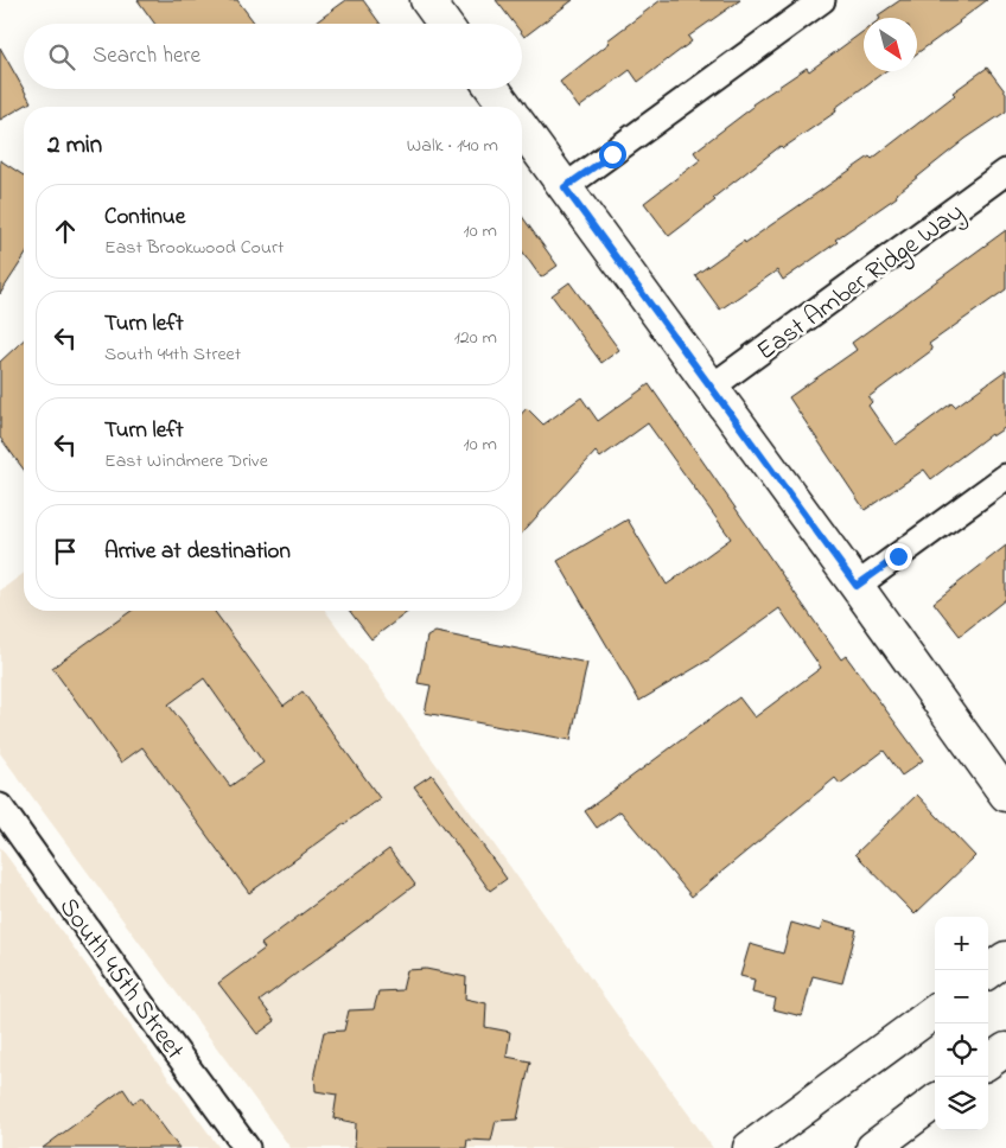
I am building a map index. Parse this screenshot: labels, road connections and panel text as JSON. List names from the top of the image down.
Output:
{
  "streets": {
    "street": ["East Amber Ridge Way", "South 45th Street"]
  },
  "north": "bottom right",
  "page": {
    "search": "Search here",
    "heading": ["2 min", "Walk · 140 m"],
    "list": [
      ["Continue", "East Brookwood Court", "10 m"],
      ["Turn left", "South 44th Street", "120 m"],
      ["Turn left", "East Windmere Drive", "10 m"],
      "Arrive at destination"
    ],
    "map_buttons": ["+", "−"]
  }
}
